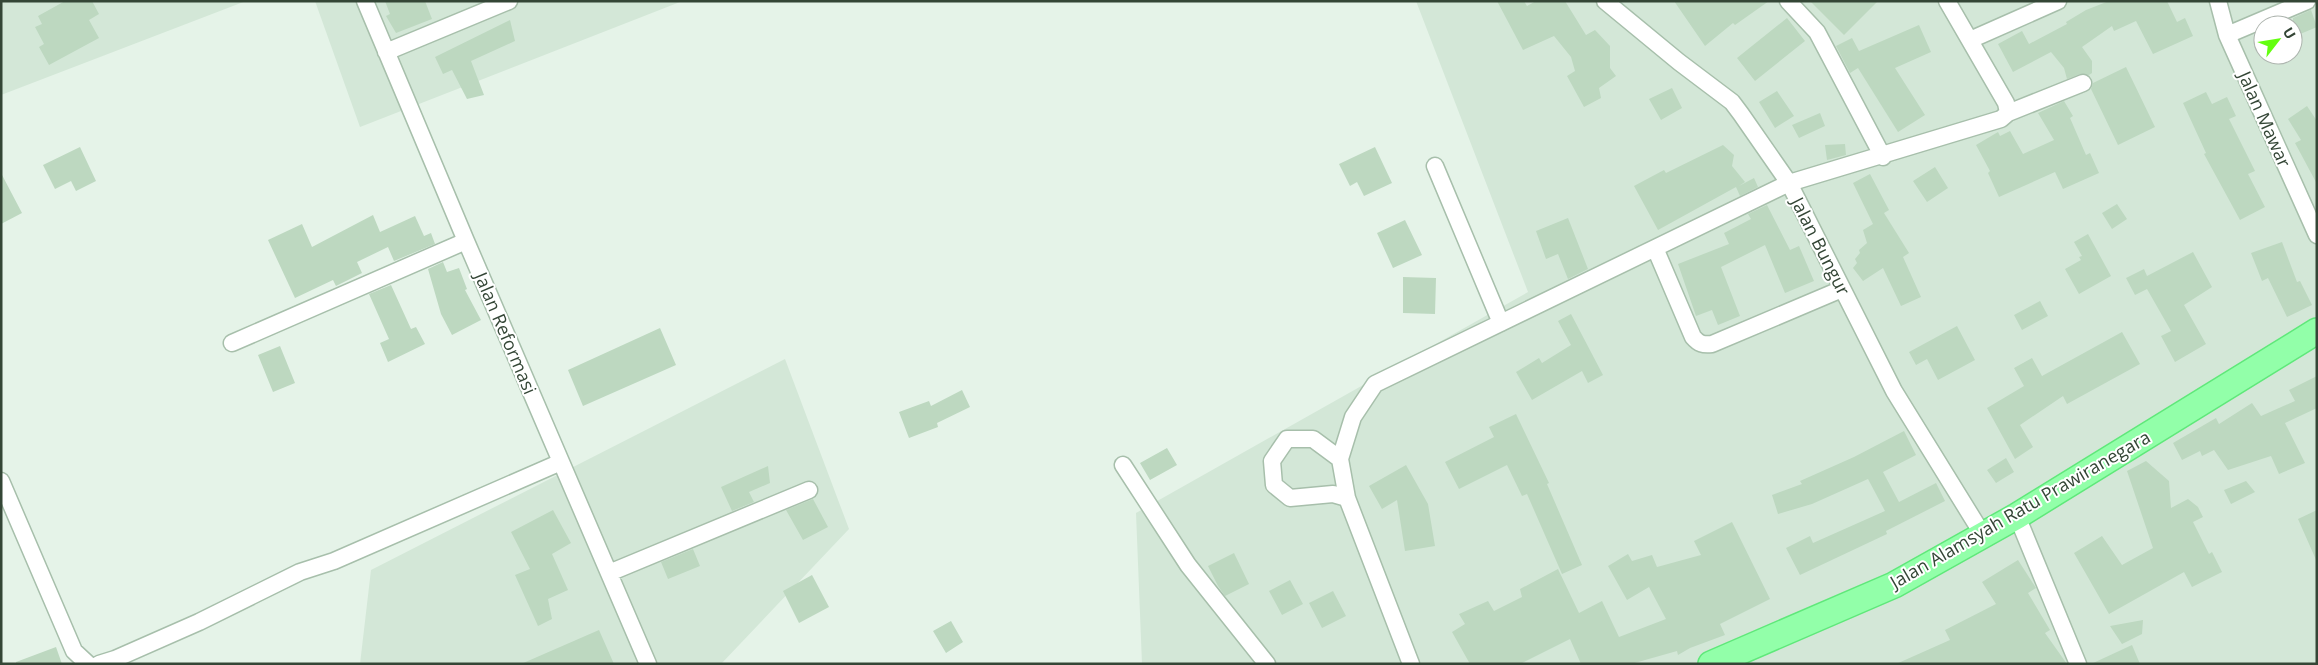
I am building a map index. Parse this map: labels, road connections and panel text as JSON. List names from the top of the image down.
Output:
{
  "streets": {
    "main road": ["Jalan Alamsyah Ratu Prawiranegara"],
    "street": ["Jalan Mawar", "Jalan Bungur", "Jalan Reformasi"]
  },
  "crossings": [
    ["Jalan Bungur", "Jalan Alamsyah Ratu Prawiranegara"]
  ],
  "north": "top right"
}
